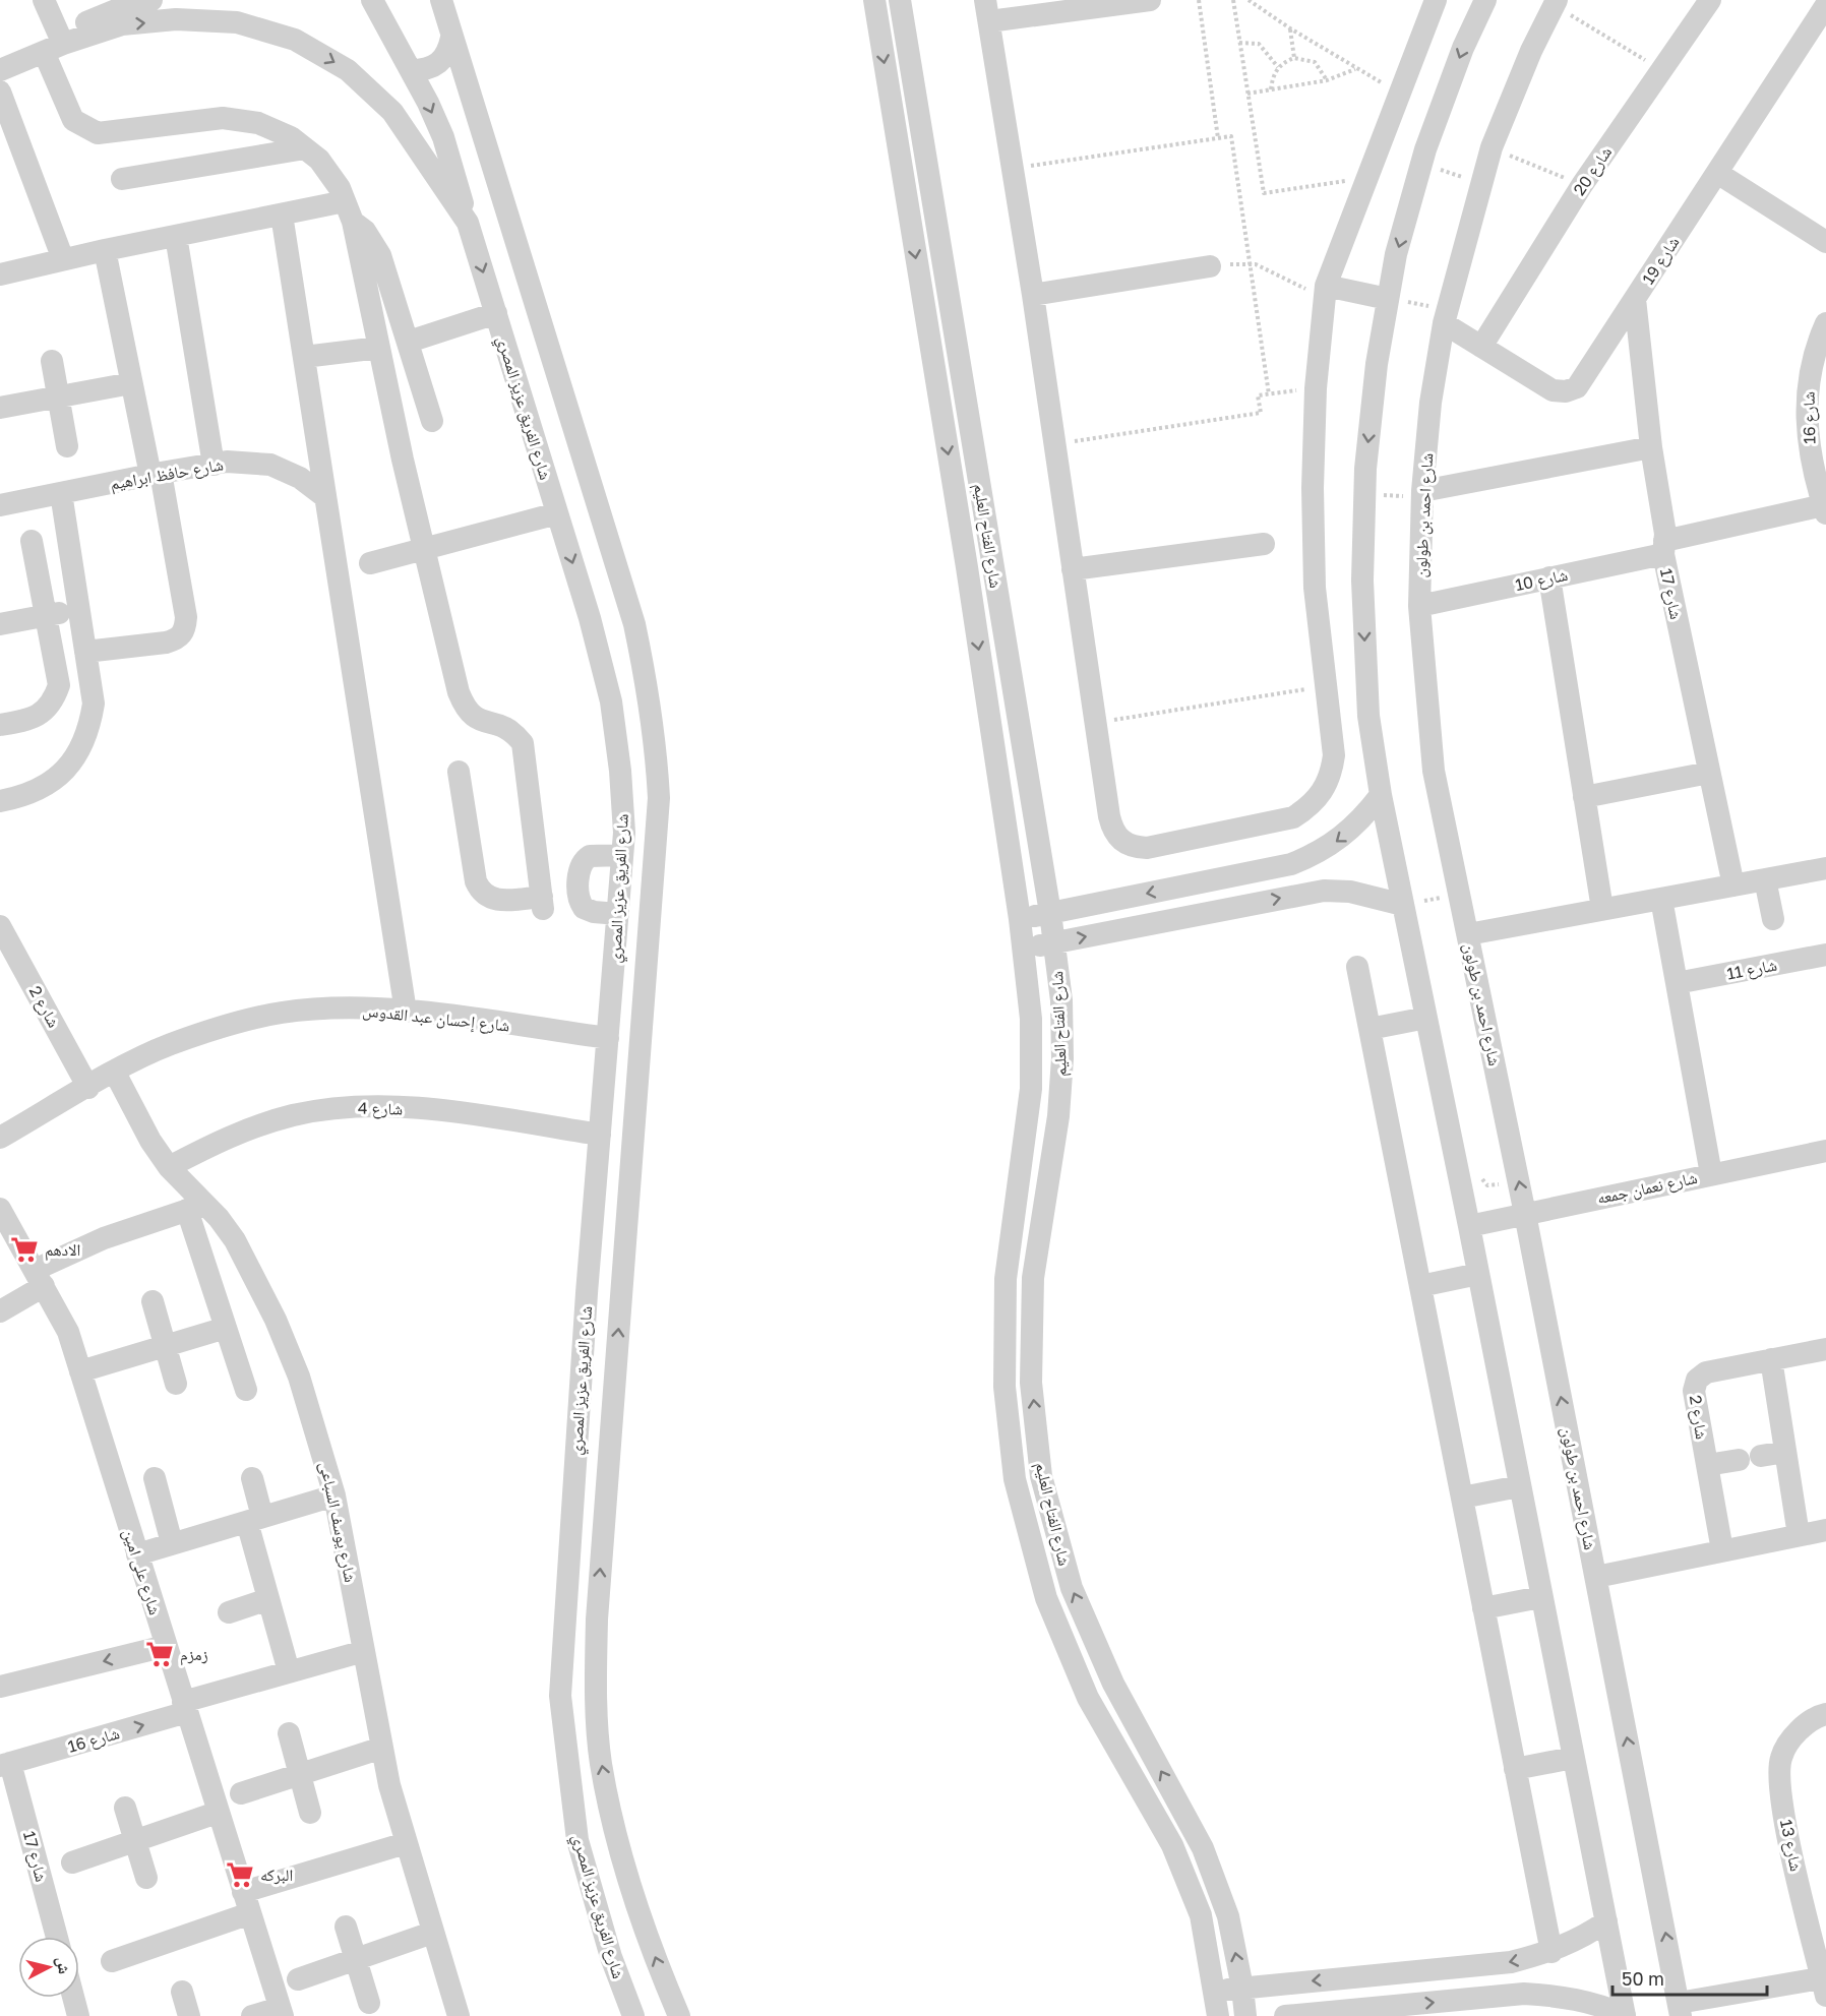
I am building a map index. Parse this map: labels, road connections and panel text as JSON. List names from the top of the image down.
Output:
{
  "streets": {
    "street": [
      "شارع 20",
      "شارع 19",
      "شارع الفريق عزيز المصري",
      "شارع 16",
      "شارع حافظ ابراهيم",
      "شارع احمد بن طولون",
      "شارع الفتاح العليم",
      "شارع 10",
      "شارع 17",
      "شارع 11",
      "شارع 2",
      "شارع إحسان عبد القدوس",
      "شارع 4",
      "شارع نعمان جمعه",
      "شارع يوسف السباعى",
      "شارع على امين",
      "شارع 13"
    ]
  },
  "crossings": [
    ["شارع 20", "شارع 19"],
    ["شارع 19", "شارع احمد بن طولون"],
    ["شارع 19", "شارع 17"],
    ["شارع الفريق عزيز المصري", "شارع إحسان عبد القدوس"],
    ["شارع الفريق عزيز المصري", "شارع 4"],
    ["شارع 16", "شارع 10"],
    ["شارع 16", "شارع 17"],
    ["شارع 16", "شارع يوسف السباعى"],
    ["شارع 16", "شارع على امين"],
    ["شارع احمد بن طولون", "شارع 10"],
    ["شارع احمد بن طولون", "شارع نعمان جمعه"],
    ["شارع 10", "شارع 17"],
    ["شارع 2", "شارع إحسان عبد القدوس"],
    ["شارع إحسان عبد القدوس", "شارع يوسف السباعى"],
    ["شارع 4", "شارع يوسف السباعى"]
  ],
  "places": {
    "supermarket": ["الادهم", "زمزم", "البركه"]
  },
  "scale_bar": "50 m",
  "north": "right"
}
